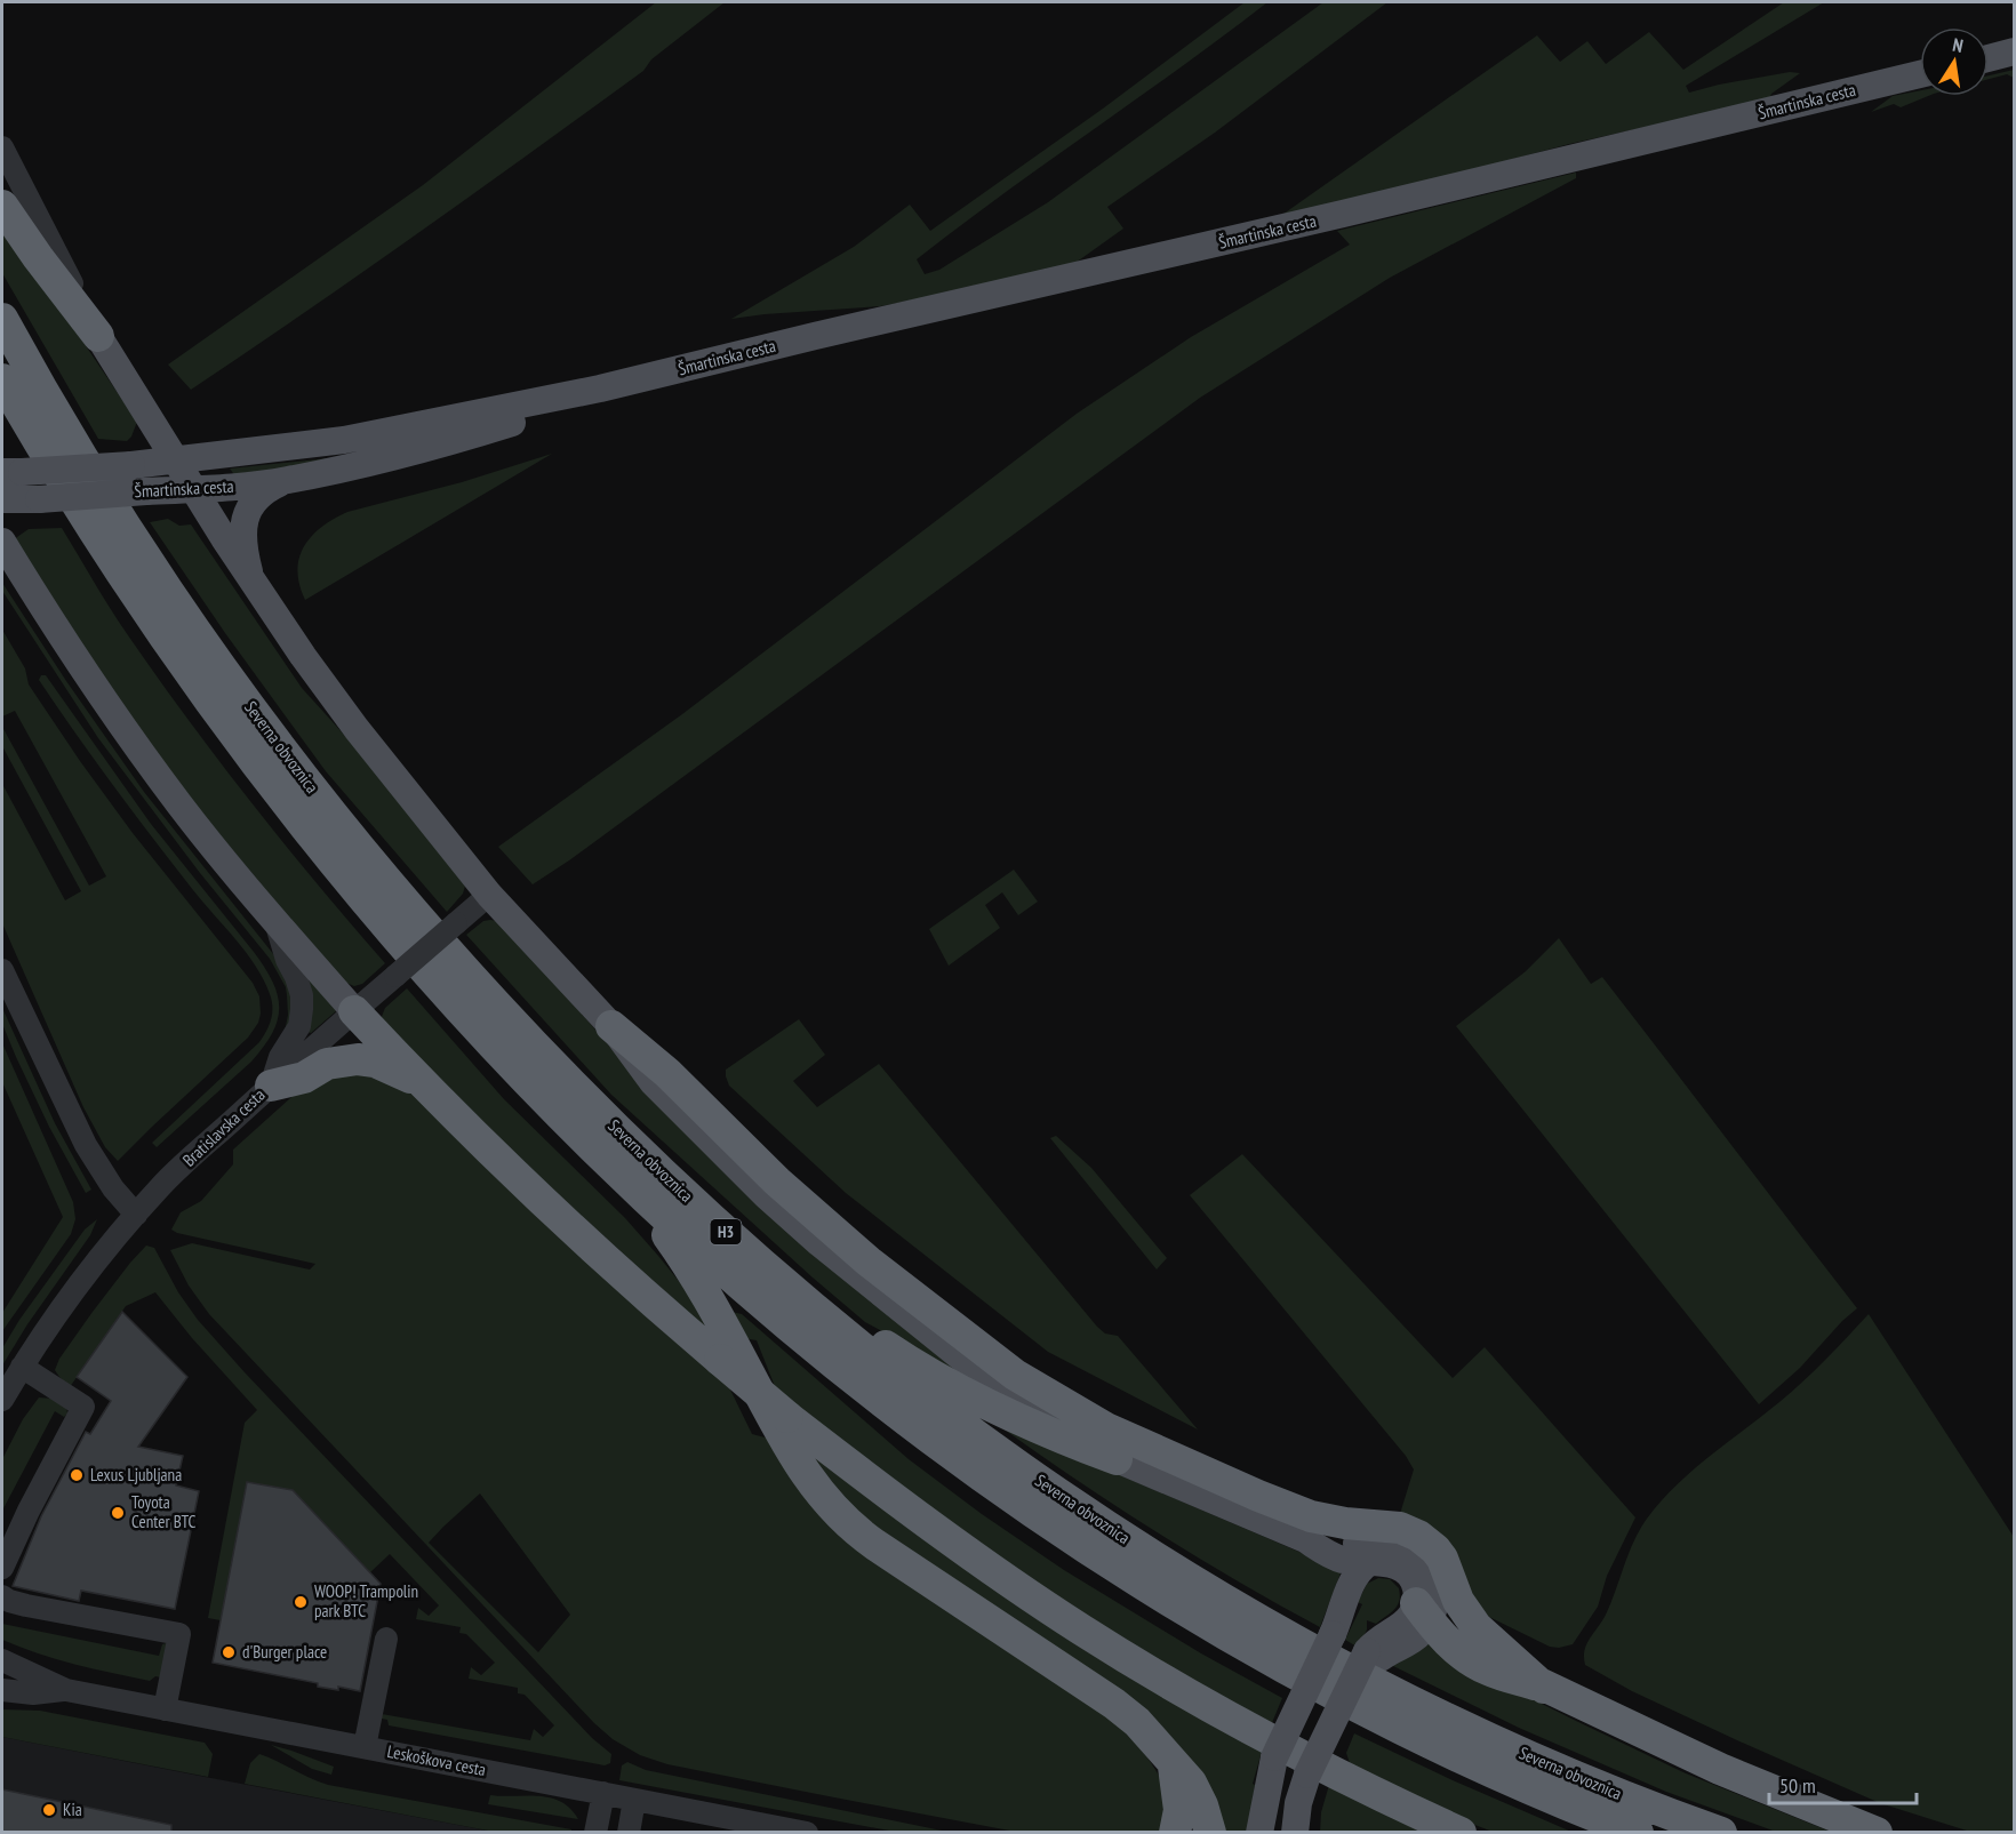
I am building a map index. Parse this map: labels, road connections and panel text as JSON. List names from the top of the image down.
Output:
{
  "streets": {
    "highway": ["Severna obvoznica", "H3"],
    "main road": ["Šmartinska cesta"],
    "street": ["Bratislavska cesta", "Leskoškova cesta"]
  },
  "places": [
    "Lexus Ljubljana",
    "Toyota Center BTC",
    "WOOP! Trampolin park BTC",
    "d'Burger place",
    "Kia"
  ],
  "scale_bar": "50 m",
  "north": "top"
}
